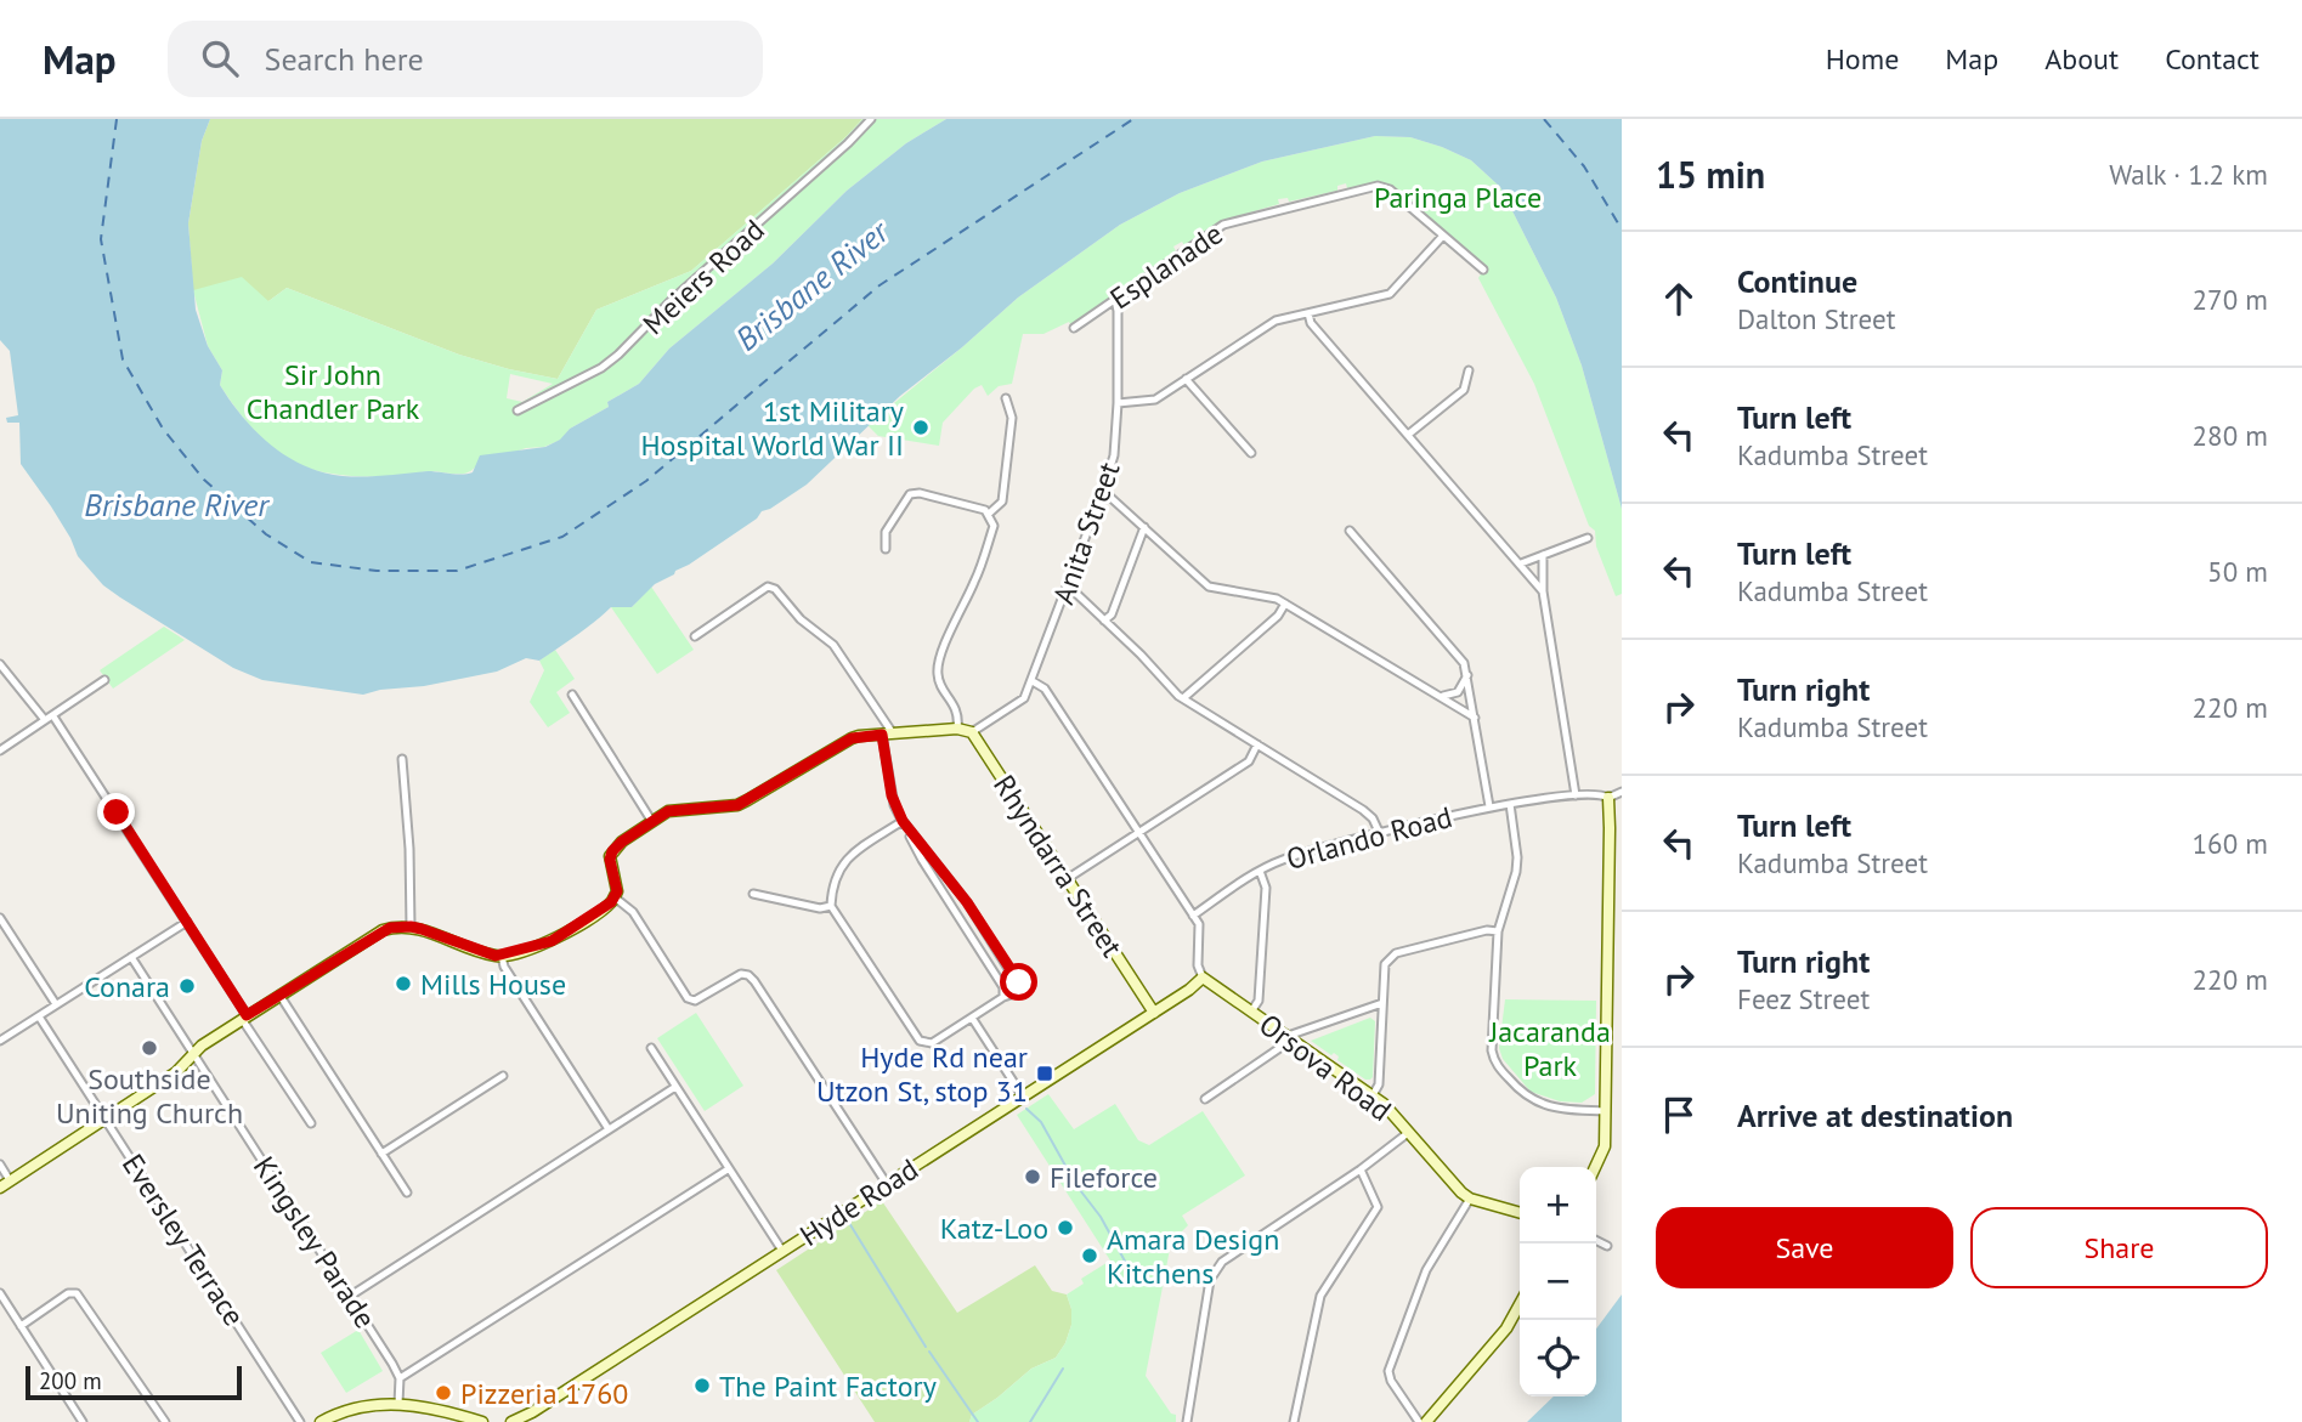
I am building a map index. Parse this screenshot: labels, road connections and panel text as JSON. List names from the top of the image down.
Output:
{
  "streets": {
    "street": [
      "Esplanade",
      "Meiers Road",
      "Anita Street",
      "Orlando Road",
      "Rhyndarra Street",
      "Orsova Road",
      "Hyde Road",
      "Eversley Terrace",
      "Kingsley Parade"
    ]
  },
  "crossings": [
    ["Esplanade", "Anita Street"],
    ["Anita Street", "Rhyndarra Street"],
    ["Rhyndarra Street", "Hyde Road"],
    ["Orsova Road", "Hyde Road"]
  ],
  "water": ["Brisbane River"],
  "parks": ["Paringa Place", "Sir John Chandler Park", "Jacaranda Park"],
  "places": {
    "other": [
      "1st Military Hospital World War II",
      "Mills House",
      "Conara",
      "Southside Uniting Church",
      "Fileforce",
      "Katz-Loo",
      "Amara Design Kitchens",
      "The Paint Factory",
      "Pizzeria 1760"
    ],
    "transit": ["Hyde Rd near Utzon St, stop 31"]
  },
  "scale_bar": "200 m",
  "page": {
    "header": "Map",
    "search": "Search here",
    "nav": [
      "Home",
      "Map",
      "About",
      "Contact"
    ],
    "heading": ["15 min", "Walk · 1.2 km"],
    "list": [
      ["Continue", "Dalton Street", "270 m"],
      ["Turn left", "Kadumba Street", "280 m"],
      ["Turn left", "Kadumba Street", "50 m"],
      ["Turn right", "Kadumba Street", "220 m"],
      ["Turn left", "Kadumba Street", "160 m"],
      ["Turn right", "Feez Street", "220 m"],
      "Arrive at destination"
    ],
    "map_buttons": ["+", "−"],
    "buttons": ["Save", "Share"],
    "scale": "200 m"
  }
}
